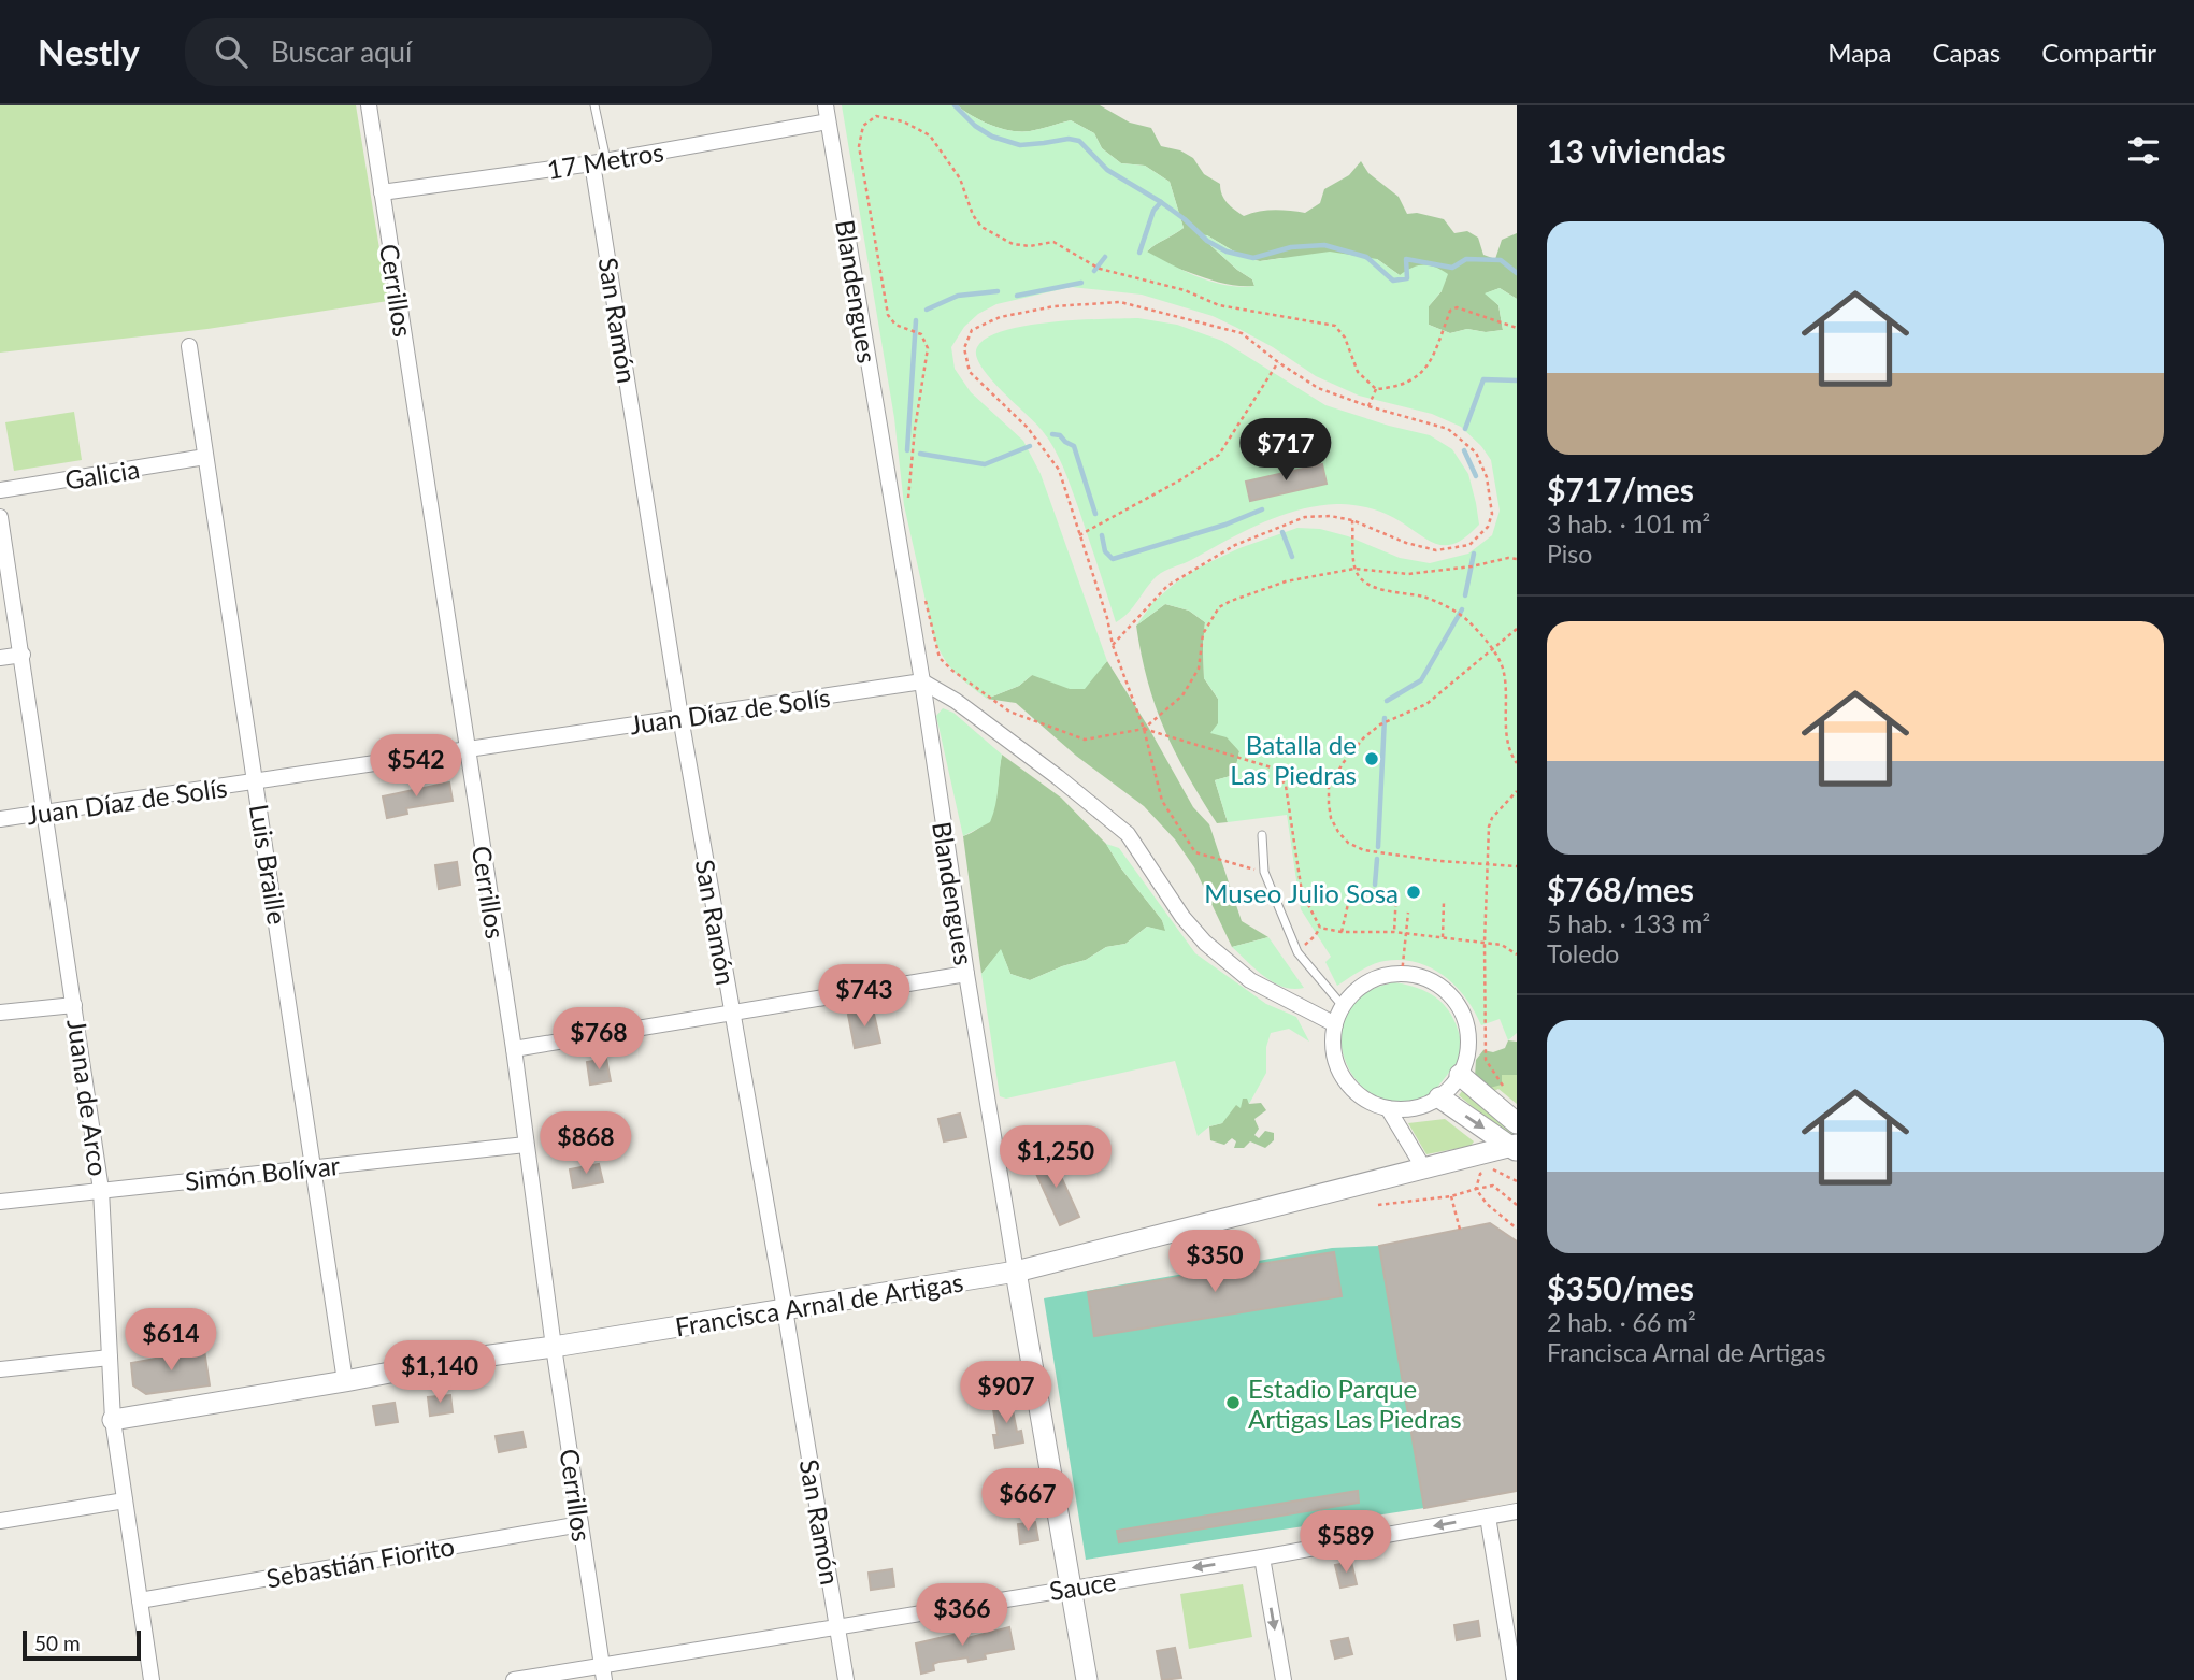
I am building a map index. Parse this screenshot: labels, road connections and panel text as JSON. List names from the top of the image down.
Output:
{
  "streets": {
    "street": [
      "17 Metros",
      "Cerrillos",
      "Blandengues",
      "San Ramón",
      "Galicia",
      "Juan Díaz de Solís",
      "Luis Braille",
      "Juana de Arco",
      "Simón Bolívar",
      "Francisca Arnal de Artigas",
      "Sebastián Fiorito",
      "Sauce"
    ]
  },
  "crossings": [
    ["17 Metros", "Cerrillos"],
    ["17 Metros", "Blandengues"],
    ["17 Metros", "San Ramón"],
    ["Cerrillos", "Juan Díaz de Solís"],
    ["Cerrillos", "Simón Bolívar"],
    ["Cerrillos", "Francisca Arnal de Artigas"],
    ["Cerrillos", "Sebastián Fiorito"],
    ["Cerrillos", "Sauce"],
    ["Blandengues", "Juan Díaz de Solís"],
    ["Blandengues", "Francisca Arnal de Artigas"],
    ["Blandengues", "Sauce"],
    ["San Ramón", "Juan Díaz de Solís"],
    ["San Ramón", "Francisca Arnal de Artigas"],
    ["San Ramón", "Sauce"],
    ["Galicia", "Luis Braille"],
    ["Juan Díaz de Solís", "Luis Braille"],
    ["Juan Díaz de Solís", "Juana de Arco"],
    ["Luis Braille", "Simón Bolívar"],
    ["Luis Braille", "Francisca Arnal de Artigas"],
    ["Juana de Arco", "Simón Bolívar"],
    ["Juana de Arco", "Francisca Arnal de Artigas"],
    ["Juana de Arco", "Sebastián Fiorito"]
  ],
  "one_way": ["Sauce"],
  "places": ["Batalla de Las Piedras", "Museo Julio Sosa", "Estadio Parque Artigas Las Piedras"],
  "scale_bar": "50 m",
  "page": {
    "header": "Nestly",
    "search": "Buscar aquí",
    "nav": ["Mapa", "Capas", "Compartir"],
    "heading": "13 viviendas",
    "list": [
      {
        "name": "$717/mes",
        "note": "3 hab. · 101 m² · Piso"
      },
      {
        "name": "$768/mes",
        "note": "5 hab. · 133 m² · Toledo"
      },
      {
        "name": "$350/mes",
        "note": "2 hab. · 66 m² · Francisca Arnal de Artigas"
      }
    ],
    "price": [
      "$717",
      "$542",
      "$743",
      "$768",
      "$868",
      "$1,250",
      "$350",
      "$614",
      "$1,140",
      "$907",
      "$667",
      "$589",
      "$366"
    ],
    "scale": "50 m"
  }
}
